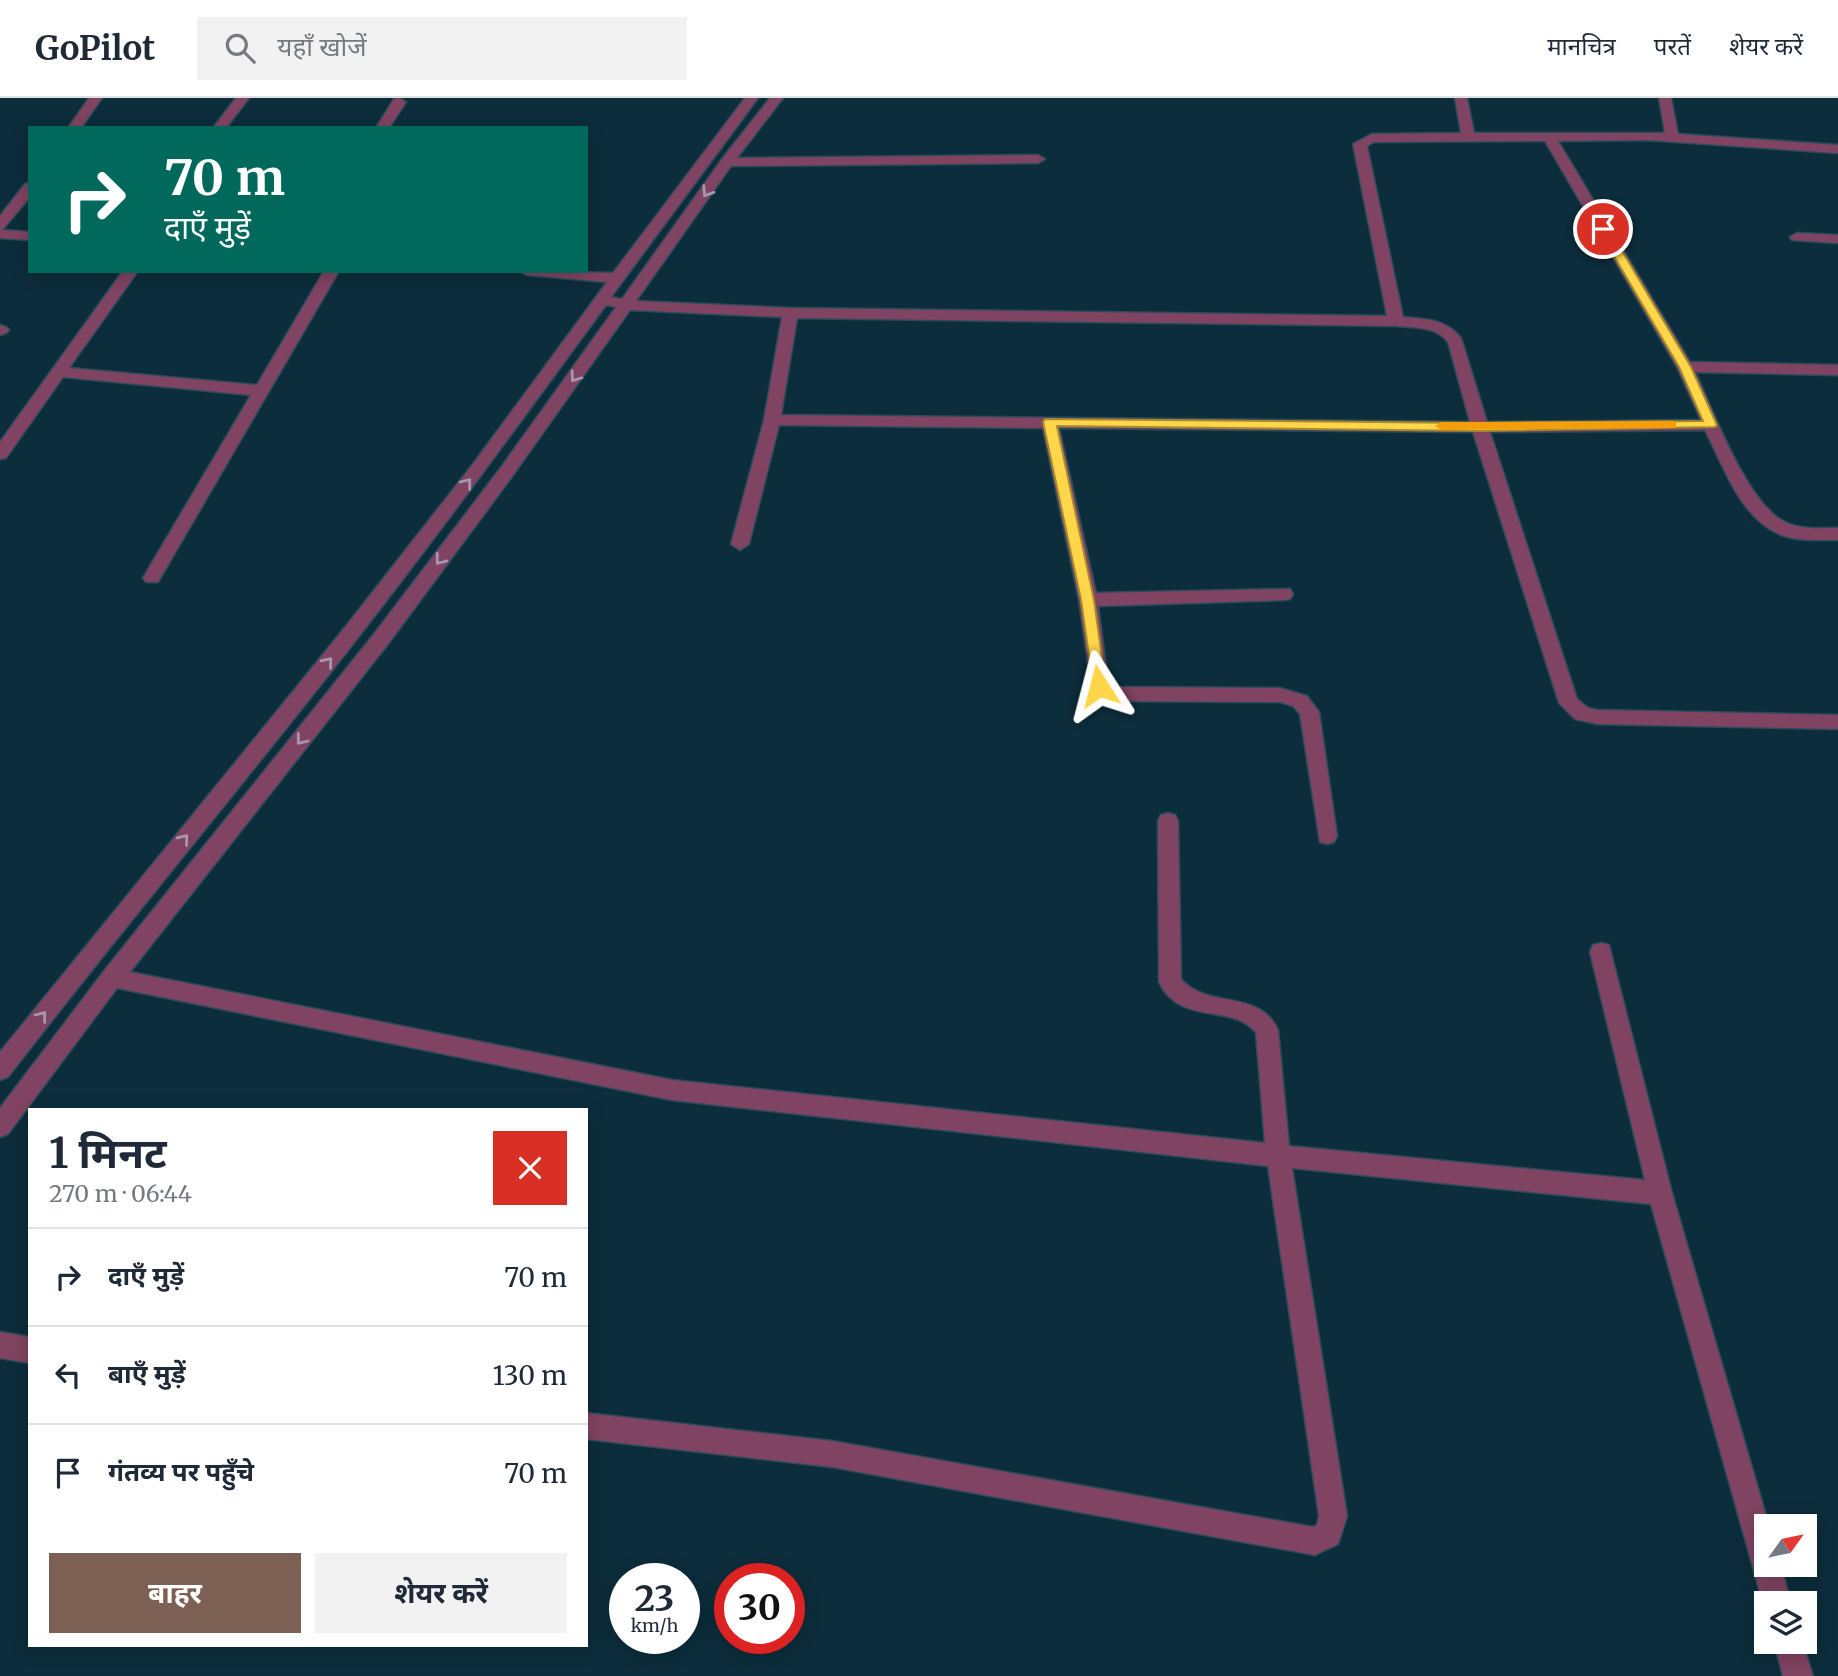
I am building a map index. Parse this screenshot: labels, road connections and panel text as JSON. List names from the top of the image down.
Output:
{
  "north": "top right",
  "page": {
    "header": "GoPilot",
    "search": "यहाँ खोजें",
    "nav": ["मानचित्र", "परतें", "शेयर करें"],
    "turn": ["70 m", "दाएँ मुड़ें"],
    "heading": ["1 मिनट", "270 m · 06:44"],
    "list": [
      {
        "name": "दाएँ मुड़ें",
        "value": "70 m"
      },
      {
        "name": "बाएँ मुड़ें",
        "value": "130 m"
      },
      {
        "name": "गंतव्य पर पहुँचे",
        "value": "70 m"
      }
    ],
    "buttons": ["बाहर", "शेयर करें"],
    "speed": "23 km/h",
    "limit": "30"
  }
}
